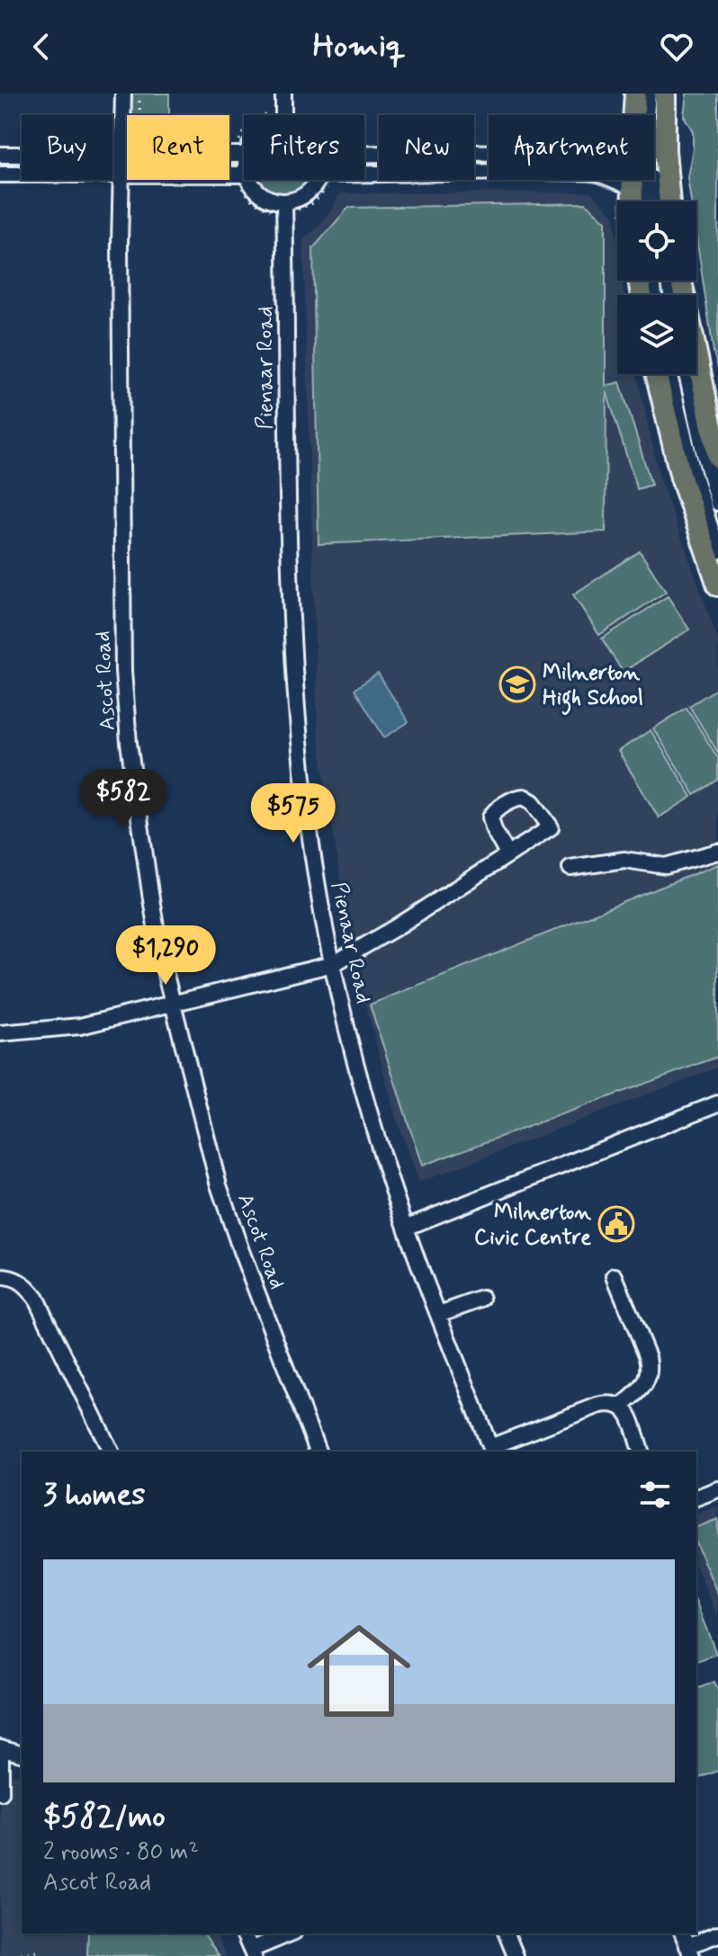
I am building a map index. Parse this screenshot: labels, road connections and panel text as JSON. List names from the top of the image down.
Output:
{
  "streets": {
    "street": ["Pienaar Road", "Ascot Road"]
  },
  "places": {
    "school or university": ["Milnerton High School"],
    "public building": ["Milnerton Civic Centre"]
  },
  "page": {
    "header": "Homiq",
    "chip": [
      "Buy",
      "Rent",
      "Filters",
      "New",
      "Apartment"
    ],
    "price": ["$582", "$575", "$1,290"],
    "heading": "3 homes",
    "list": [
      {
        "name": "$582/mo",
        "note": "2 rooms · 80 m² · Ascot Road"
      }
    ]
  }
}
